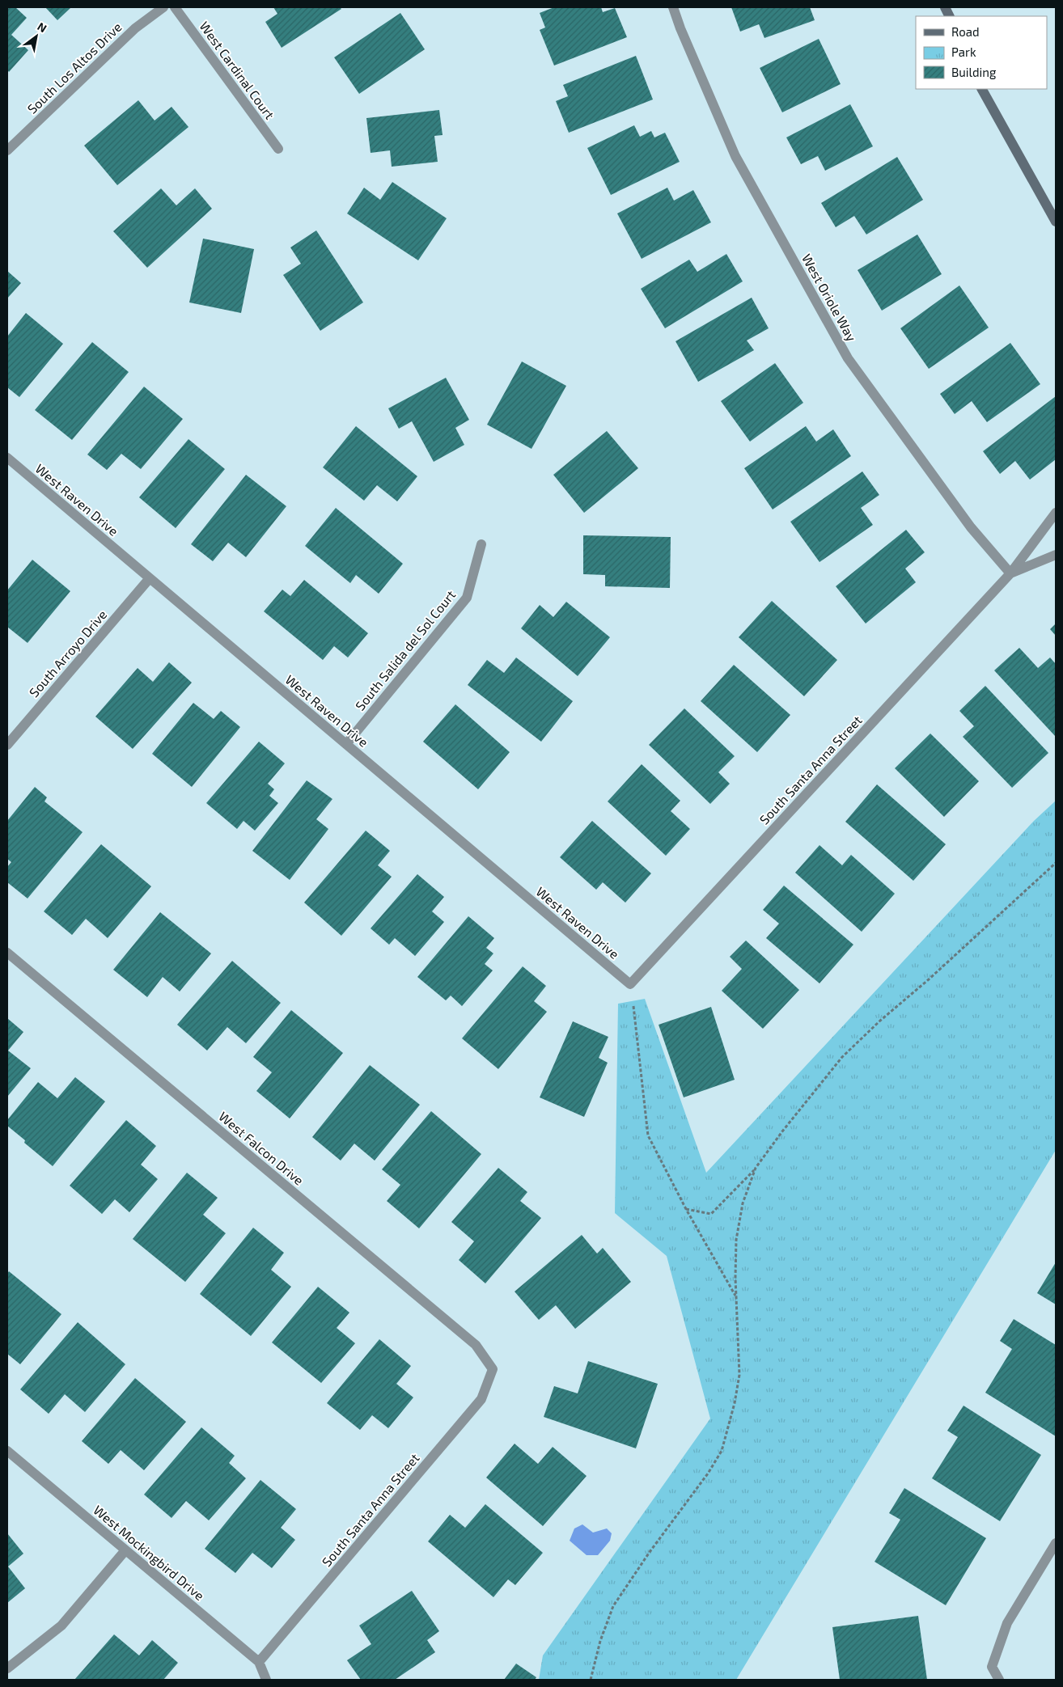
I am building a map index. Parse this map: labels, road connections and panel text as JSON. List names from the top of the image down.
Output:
{
  "streets": {
    "street": [
      "South Los Altos Drive",
      "West Cardinal Court",
      "West Oriole Way",
      "West Raven Drive",
      "South Salida del Sol Court",
      "South Arroyo Drive",
      "South Santa Anna Street",
      "West Falcon Drive",
      "West Mockingbird Drive"
    ]
  },
  "crossings": [
    ["West Oriole Way", "South Santa Anna Street"],
    ["West Raven Drive", "South Salida del Sol Court"],
    ["West Raven Drive", "South Arroyo Drive"],
    ["West Raven Drive", "South Santa Anna Street"],
    ["South Santa Anna Street", "West Falcon Drive"],
    ["South Santa Anna Street", "West Mockingbird Drive"]
  ],
  "legend": ["Road", "Park", "Building"],
  "north": "top right"
}
